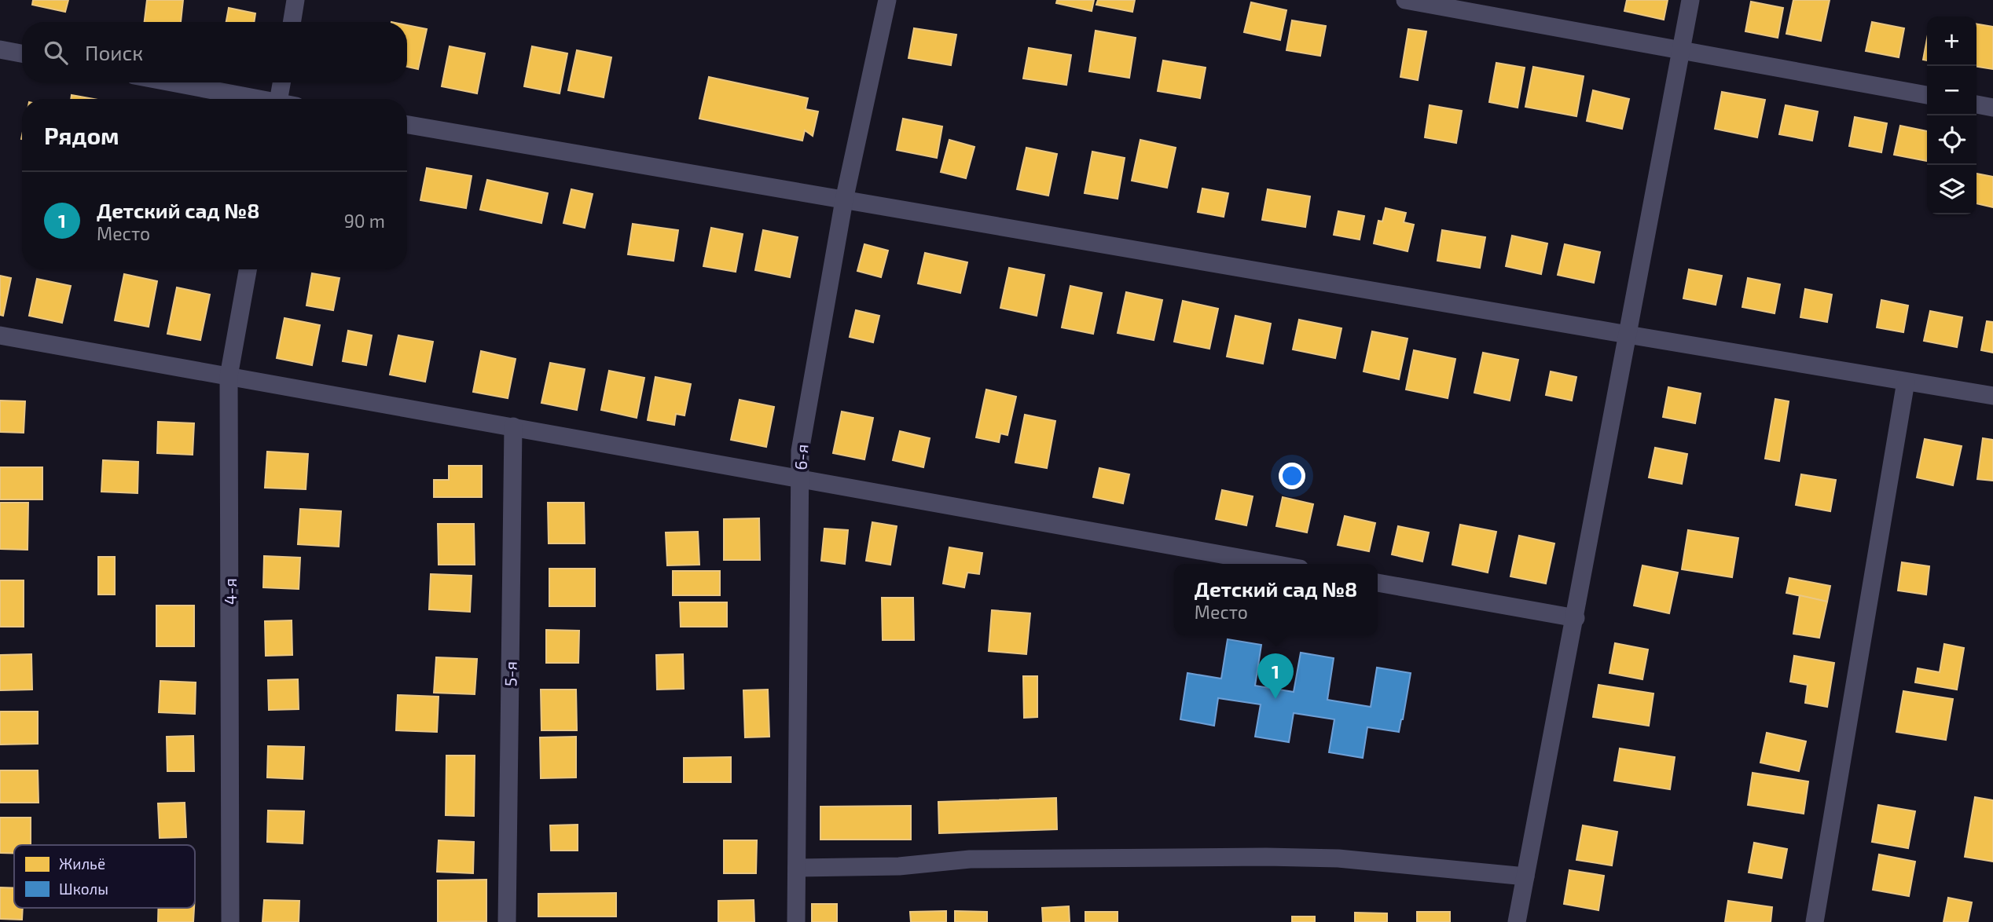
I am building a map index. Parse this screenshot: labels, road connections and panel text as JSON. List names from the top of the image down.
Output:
{
  "streets": {
    "street": ["6-я", "4-я", "5-я"]
  },
  "legend": ["Жильё", "Школы"],
  "page": {
    "map_buttons": ["+", "−"],
    "search": "Поиск",
    "heading": "Рядом",
    "list": [
      {
        "mark": "1",
        "name": "Детский сад №8",
        "note": "Место",
        "value": "90 m"
      }
    ],
    "popup": ["Детский сад №8", "Место"],
    "pins": "1"
  }
}
